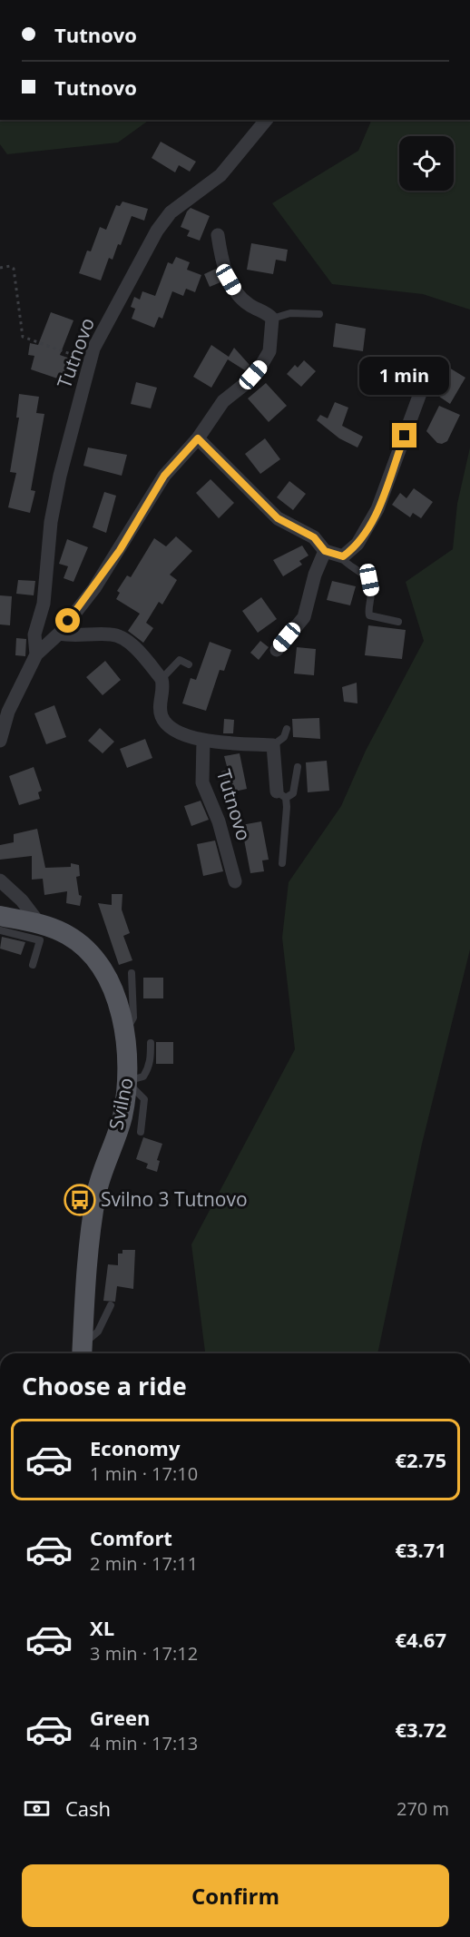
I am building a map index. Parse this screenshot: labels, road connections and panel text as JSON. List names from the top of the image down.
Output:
{
  "streets": {
    "main road": ["Svilno"],
    "street": ["Tutnovo"]
  },
  "places": {
    "bus stop": ["Svilno 3 Tutnovo"]
  },
  "page": {
    "banner": ["Tutnovo", "Tutnovo"],
    "bubble": "1 min",
    "heading": "Choose a ride",
    "list": [
      {
        "name": "Economy",
        "note": "1 min · 17:10",
        "value": "€2.75"
      },
      {
        "name": "Comfort",
        "note": "2 min · 17:11",
        "value": "€3.71"
      },
      {
        "name": "XL",
        "note": "3 min · 17:12",
        "value": "€4.67"
      },
      {
        "name": "Green",
        "note": "4 min · 17:13",
        "value": "€3.72"
      }
    ],
    "pay": ["Cash", "270 m"],
    "buttons": "Confirm"
  }
}
